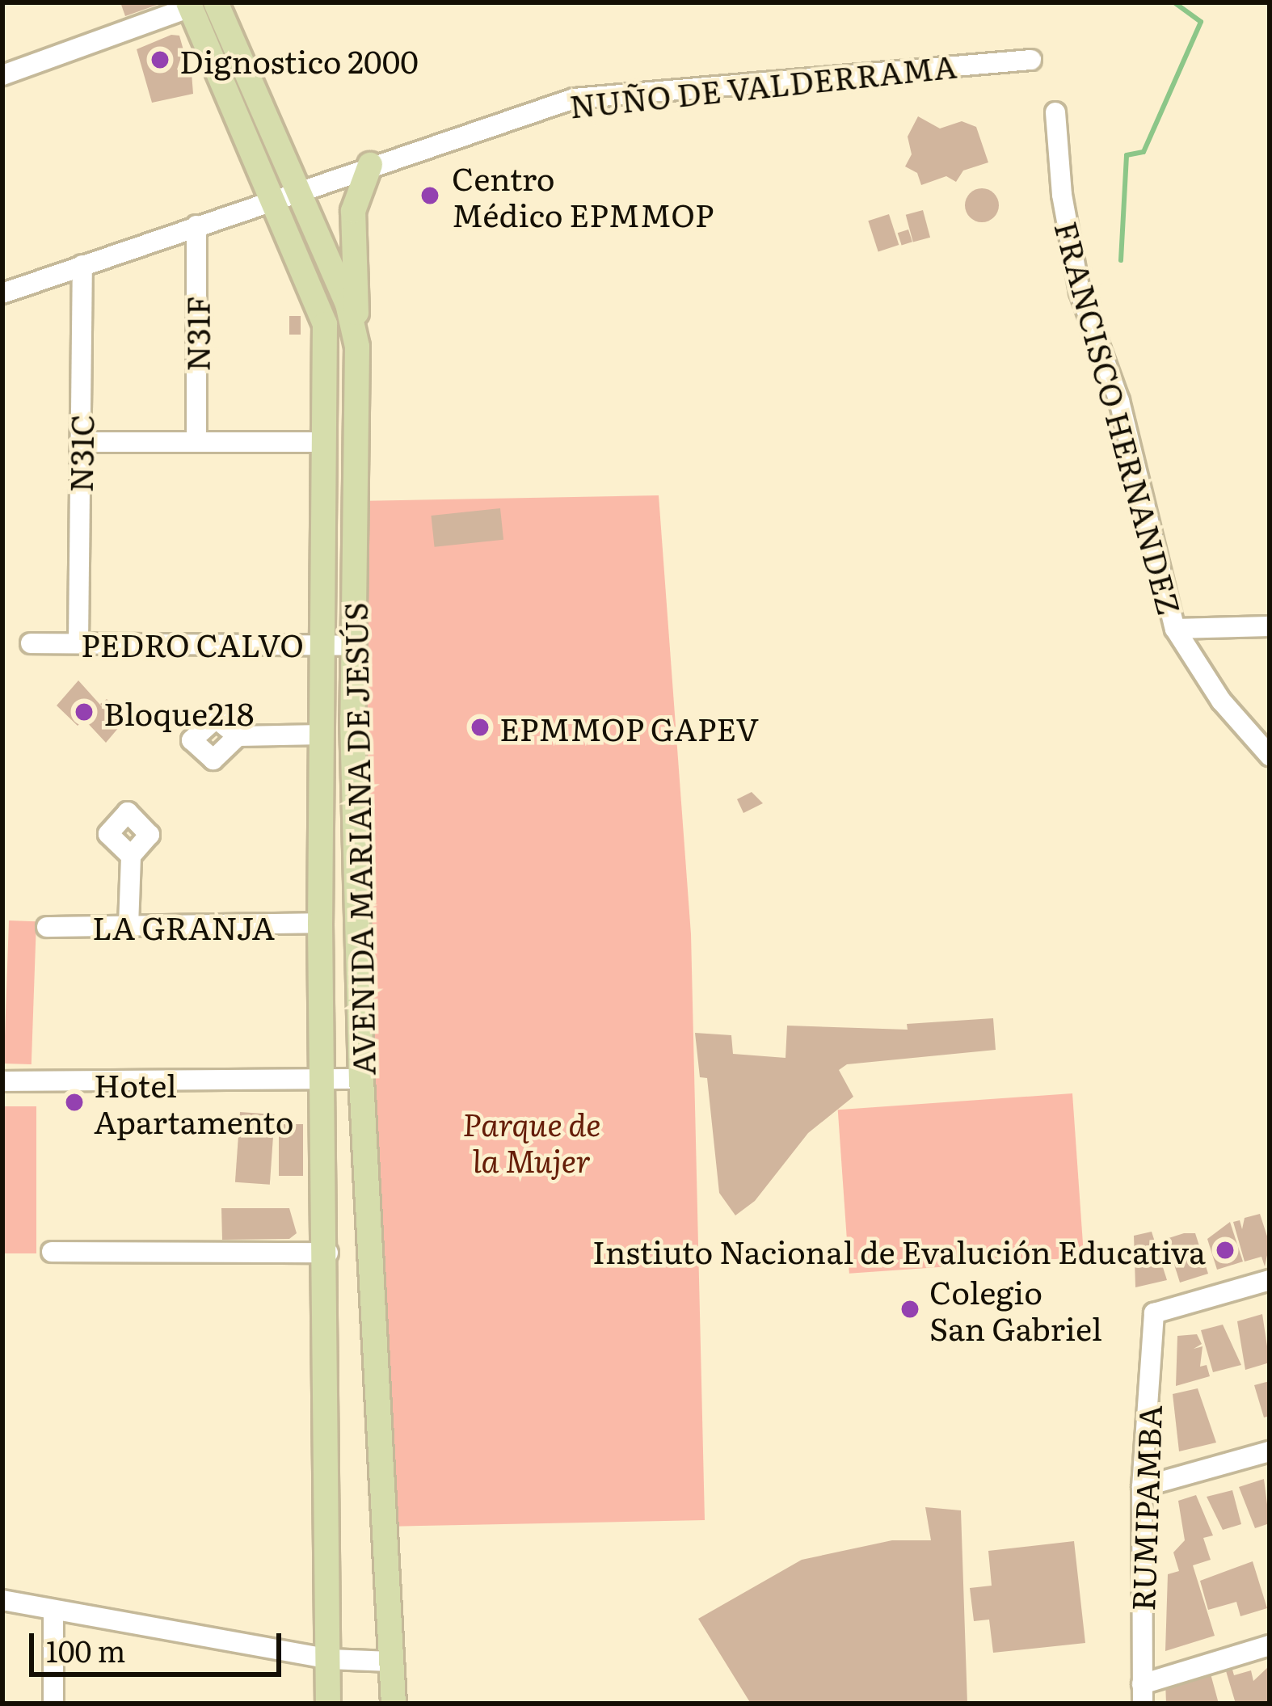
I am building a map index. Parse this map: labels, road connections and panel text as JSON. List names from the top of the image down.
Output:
{
  "streets": {
    "main road": ["AVENIDA MARIANA DE JESÚS"],
    "street": [
      "NUÑO DE VALDERRAMA",
      "N31F",
      "FRANCISCO HERNANDEZ",
      "N31C",
      "PEDRO CALVO",
      "LA GRANJA",
      "RUMIPAMBA"
    ]
  },
  "crossings": [
    ["NUÑO DE VALDERRAMA", "N31F"],
    ["NUÑO DE VALDERRAMA", "N31C"],
    ["NUÑO DE VALDERRAMA", "AVENIDA MARIANA DE JESÚS"],
    ["N31C", "PEDRO CALVO"],
    ["PEDRO CALVO", "AVENIDA MARIANA DE JESÚS"],
    ["AVENIDA MARIANA DE JESÚS", "LA GRANJA"]
  ],
  "parks": ["Parque de la Mujer"],
  "places": [
    "Dignostico 2000",
    "Centro Médico EPMMOP",
    "Bloque218",
    "EPMMOP GAPEV",
    "Hotel Apartamento",
    "Instiuto Nacional de Evalución Educativa",
    "Colegio San Gabriel"
  ],
  "scale_bar": "100 m"
}
